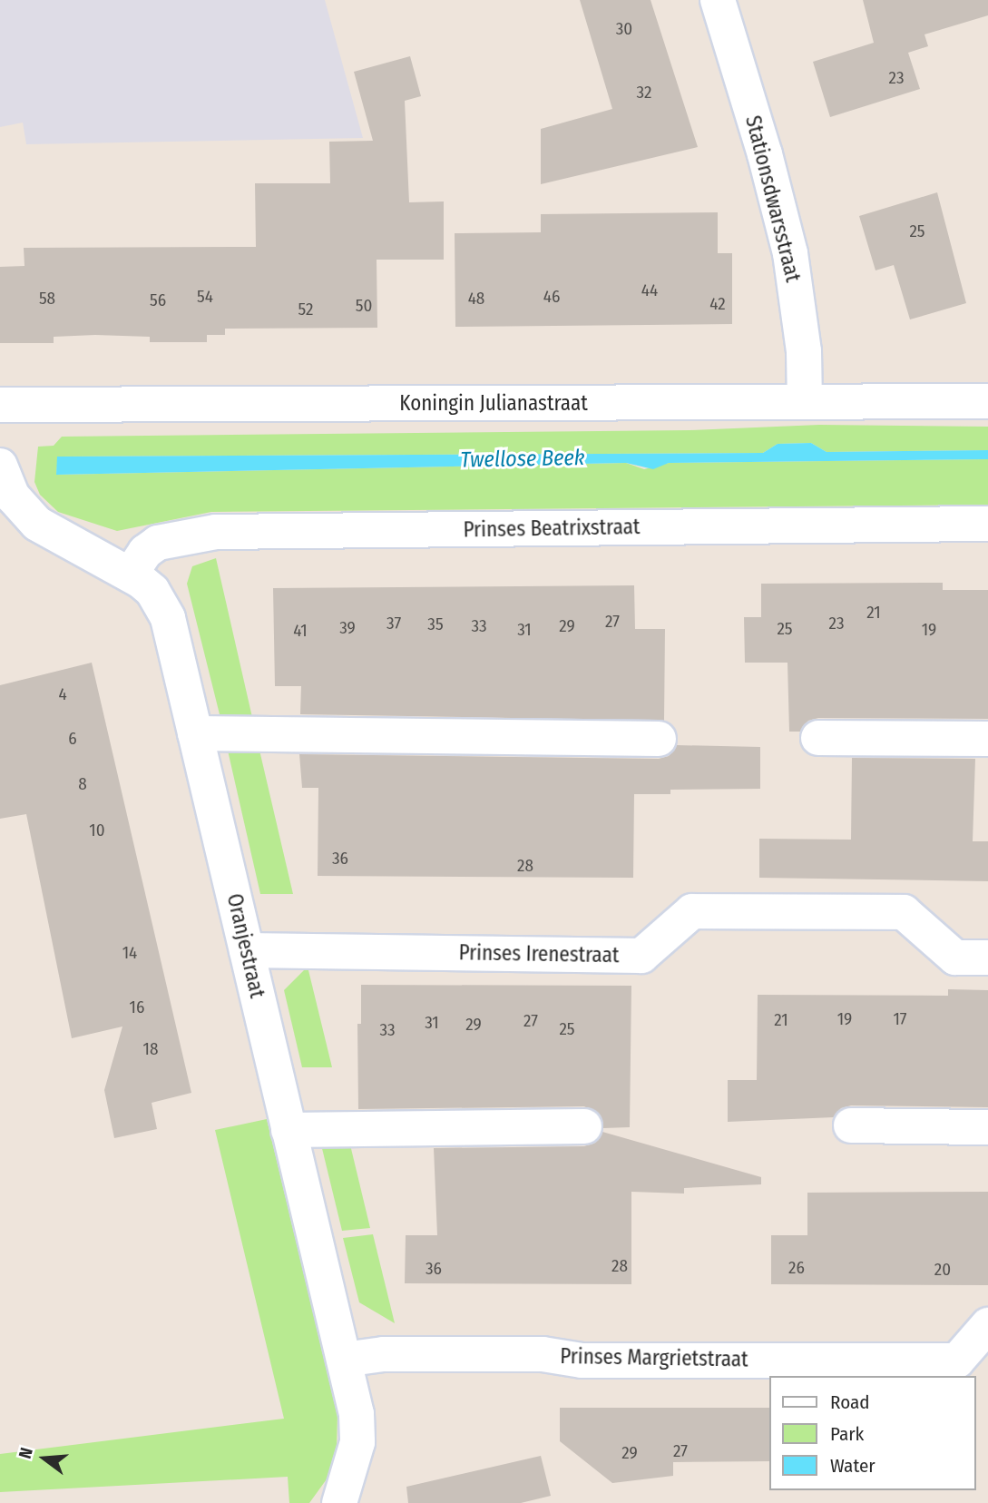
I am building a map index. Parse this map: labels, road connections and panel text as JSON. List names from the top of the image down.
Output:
{
  "streets": {
    "street": [
      "Stationsdwarsstraat",
      "Koningin Julianastraat",
      "Prinses Beatrixstraat",
      "Oranjestraat",
      "Prinses Irenestraat",
      "Prinses Margrietstraat"
    ]
  },
  "crossings": [
    ["Stationsdwarsstraat", "Koningin Julianastraat"],
    ["Prinses Beatrixstraat", "Oranjestraat"],
    ["Oranjestraat", "Prinses Irenestraat"],
    ["Oranjestraat", "Prinses Margrietstraat"]
  ],
  "water": ["Twellose Beek"],
  "house_numbers": [
    "30",
    "23",
    "32",
    "25",
    "44",
    "54",
    "46",
    "58",
    "48",
    "56",
    "42",
    "50",
    "52",
    "21",
    "27",
    "37",
    "23",
    "35",
    "33",
    "29",
    "39",
    "25",
    "31",
    "19",
    "41",
    "4",
    "6",
    "8",
    "10",
    "36",
    "28",
    "14",
    "16",
    "19",
    "17",
    "21",
    "27",
    "31",
    "29",
    "25",
    "33",
    "18",
    "28",
    "26",
    "36",
    "20",
    "27",
    "29"
  ],
  "legend": ["Road", "Park", "Water"],
  "north": "left"
}
